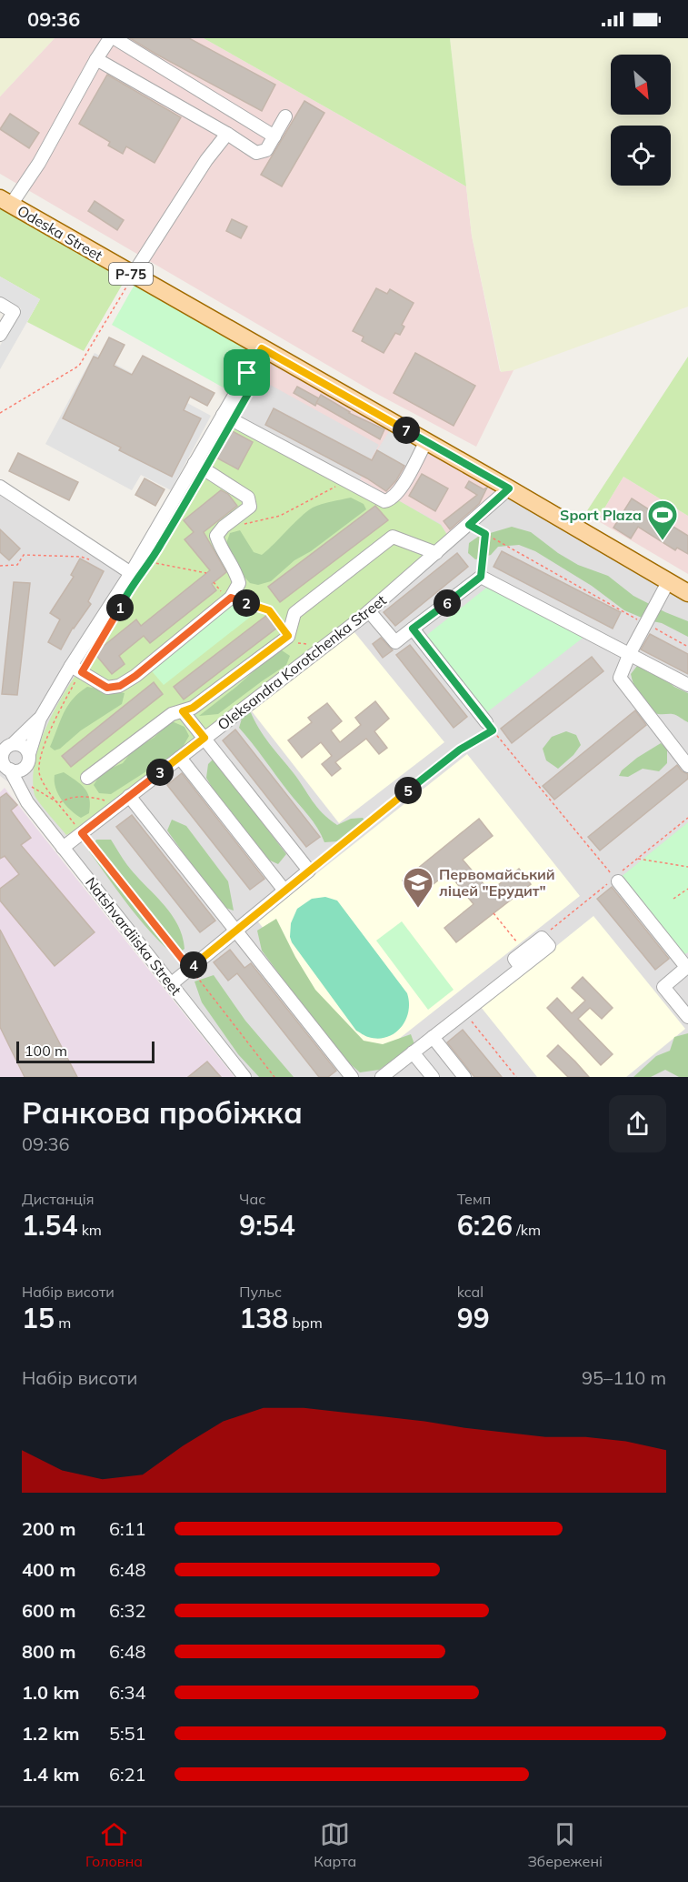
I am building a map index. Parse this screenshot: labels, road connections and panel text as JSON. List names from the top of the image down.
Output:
{
  "streets": {
    "main road": ["Odeska Street", "Р-75"],
    "street": ["Oleksandra Korotchenka Street", "Natshvardiiska Street"]
  },
  "crossings": [
    ["Odeska Street", "Oleksandra Korotchenka Street"],
    ["Oleksandra Korotchenka Street", "Natshvardiiska Street"]
  ],
  "places": {
    "sports": ["Sport Plaza"],
    "school or university": ["Первомайський ліцей \"Ерудит\""]
  },
  "scale_bar": "100 m",
  "north": "bottom right",
  "page": {
    "status": "09:36",
    "pins": [
      "7",
      "2",
      "6",
      "1",
      "3",
      "5",
      "4"
    ],
    "scale": "100 m",
    "heading": ["Ранкова пробіжка", "09:36"],
    "stats": [
      ["Дистанція", "1.54 km"],
      ["Час", "9:54"],
      ["Темп", "6:26 /km"],
      ["Набір висоти", "15 m"],
      ["Пульс", "138 bpm"],
      ["kcal", "99"]
    ],
    "chart": ["Набір висоти", "95–110 m"],
    "list": [
      {
        "name": "200 m",
        "note": "6:11"
      },
      {
        "name": "400 m",
        "note": "6:48"
      },
      {
        "name": "600 m",
        "note": "6:32"
      },
      {
        "name": "800 m",
        "note": "6:48"
      },
      {
        "name": "1.0 km",
        "note": "6:34"
      },
      {
        "name": "1.2 km",
        "note": "5:51"
      },
      {
        "name": "1.4 km",
        "note": "6:21"
      }
    ],
    "tabs": ["Головна", "Карта", "Збережені"]
  }
}
